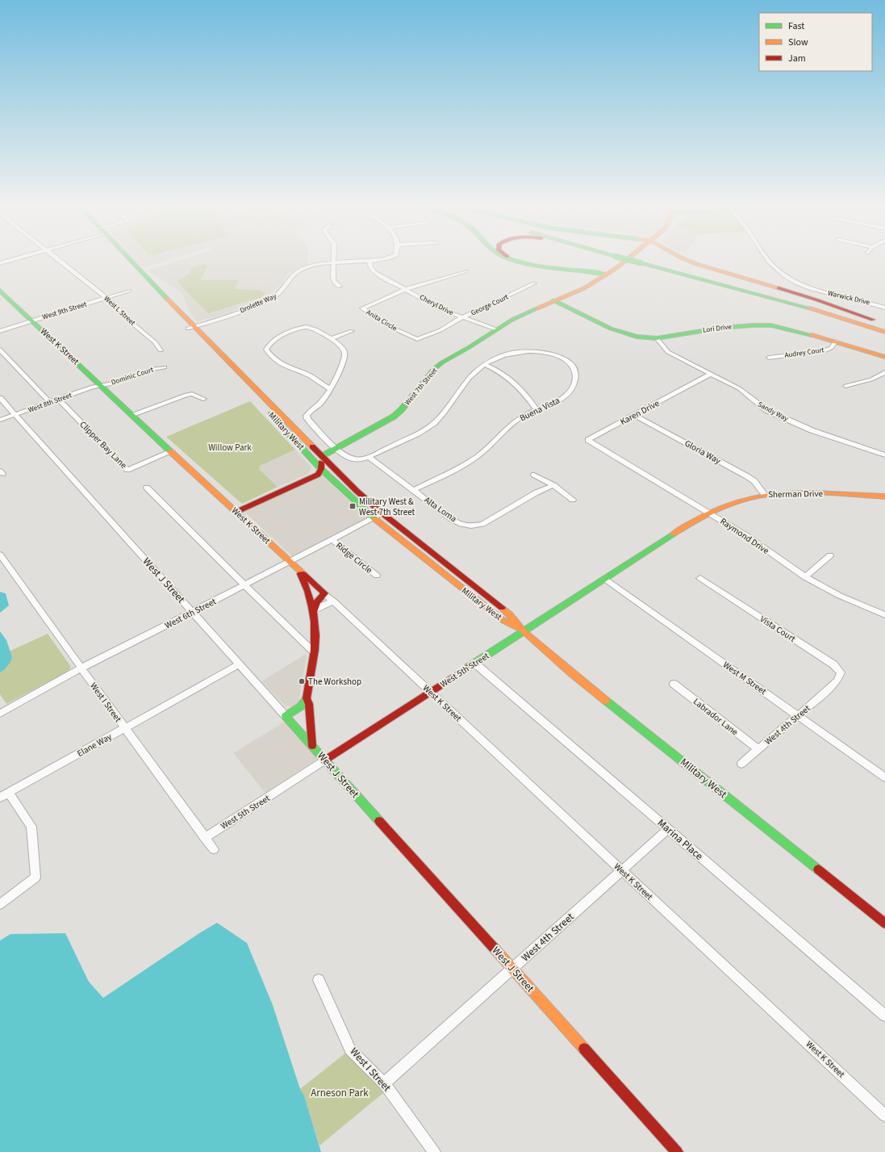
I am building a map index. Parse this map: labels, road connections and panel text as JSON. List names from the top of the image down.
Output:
{
  "streets": {
    "main road": [
      "Lori Drive",
      "West K Street",
      "West 7th Street",
      "Military West",
      "Sherman Drive",
      "West J Street",
      "West 5th Street"
    ],
    "street": [
      "Warwick Drive",
      "Drolette Way",
      "Cheryl Drive",
      "George Court",
      "West 9th Street",
      "West L Street",
      "Anita Circle",
      "Audrey Court",
      "Dominic Court",
      "West 8th Street",
      "Buena Vista",
      "Sandy Way",
      "Karen Drive",
      "Clipper Bay Lane",
      "Gloria Way",
      "Alta Loma",
      "Raymond Drive",
      "Ridge Circle",
      "West 6th Street",
      "Vista Court",
      "West M Street",
      "West I Street",
      "Labrador Lane",
      "West 4th Street",
      "Elane Way",
      "Marina Place"
    ]
  },
  "crossings": [
    ["Drolette Way", "Cheryl Drive"],
    ["Drolette Way", "Military West"],
    ["Cheryl Drive", "George Court"],
    ["Cheryl Drive", "Anita Circle"],
    ["Cheryl Drive", "West 7th Street"],
    ["George Court", "Anita Circle"],
    ["West 9th Street", "West L Street"],
    ["West 9th Street", "West K Street"],
    ["Lori Drive", "Audrey Court"],
    ["Lori Drive", "West 7th Street"],
    ["Lori Drive", "Sandy Way"],
    ["West K Street", "Dominic Court"],
    ["West K Street", "West 8th Street"],
    ["West K Street", "Clipper Bay Lane"],
    ["West K Street", "West 6th Street"],
    ["West K Street", "West 5th Street"],
    ["West K Street", "West 4th Street"],
    ["Dominic Court", "West 8th Street"],
    ["West 7th Street", "Buena Vista"],
    ["West 7th Street", "Military West"],
    ["West 8th Street", "Clipper Bay Lane"],
    ["West 8th Street", "West J Street"],
    ["Buena Vista", "Alta Loma"],
    ["Sandy Way", "Karen Drive"],
    ["Karen Drive", "Gloria Way"],
    ["Karen Drive", "Raymond Drive"],
    ["Military West", "West 6th Street"],
    ["Military West", "West 5th Street"],
    ["Gloria Way", "Sherman Drive"],
    ["Sherman Drive", "Raymond Drive"],
    ["Sherman Drive", "West 5th Street"],
    ["Raymond Drive", "West 5th Street"],
    ["Ridge Circle", "West 6th Street"],
    ["West J Street", "West 6th Street"],
    ["West J Street", "West 5th Street"],
    ["West J Street", "West 4th Street"],
    ["West J Street", "Elane Way"],
    ["West 6th Street", "West I Street"],
    ["Vista Court", "West 4th Street"],
    ["West 5th Street", "West M Street"],
    ["West 5th Street", "West I Street"],
    ["West 5th Street", "Marina Place"],
    ["West M Street", "West 4th Street"],
    ["West I Street", "West 4th Street"],
    ["West I Street", "Elane Way"],
    ["Labrador Lane", "West 4th Street"],
    ["West 4th Street", "Marina Place"]
  ],
  "parks": ["Willow Park", "Arneson Park"],
  "places": {
    "transit": ["Military West & West 7th Street"],
    "other": ["The Workshop"]
  },
  "legend": ["Fast", "Slow", "Jam"]
}
